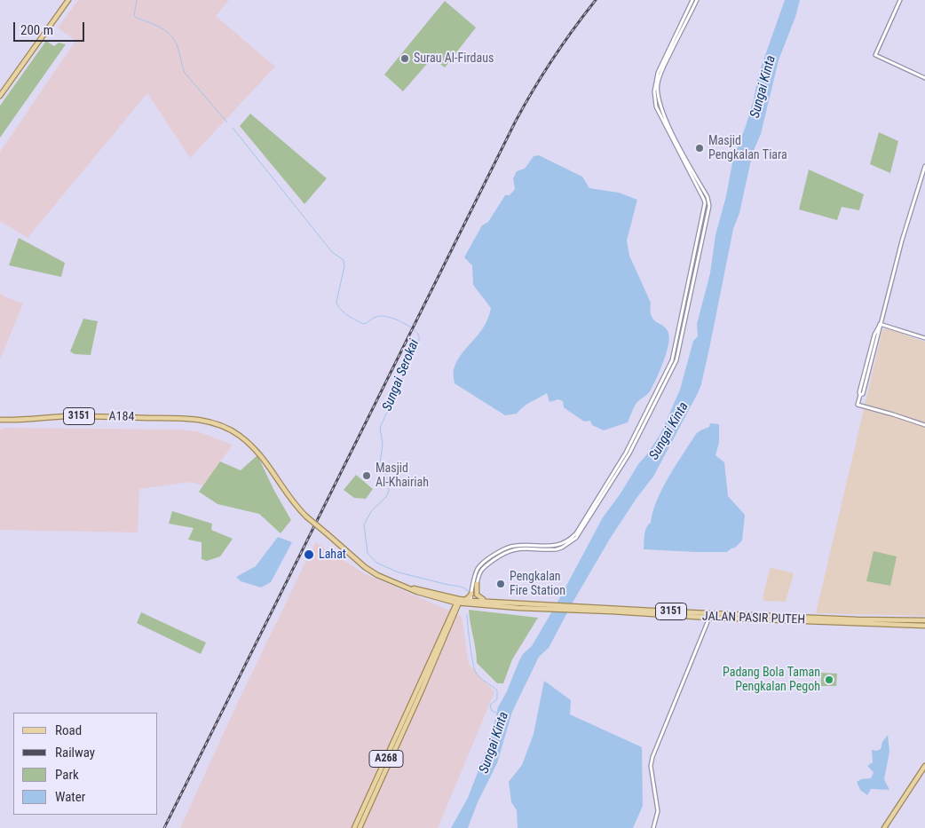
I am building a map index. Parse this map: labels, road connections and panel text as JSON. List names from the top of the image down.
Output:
{
  "streets": {
    "main road": [
      "3151",
      "A184",
      "JALAN PASIR PUTEH",
      "A268"
    ]
  },
  "crossings": [
    ["3151", "A184"],
    ["3151", "JALAN PASIR PUTEH"],
    ["3151", "A268"]
  ],
  "water": ["Sungai Kinta", "Sungai Serokai"],
  "places": [
    "Surau Al-Firdaus",
    "Masjid Pengkalan Tiara",
    "Masjid Al-Khairiah",
    "Lahat",
    "Pengkalan Fire Station",
    "Padang Bola Taman Pengkalan Pegoh"
  ],
  "legend": [
    "Road",
    "Railway",
    "Park",
    "Water"
  ],
  "scale_bar": "200 m"
}
